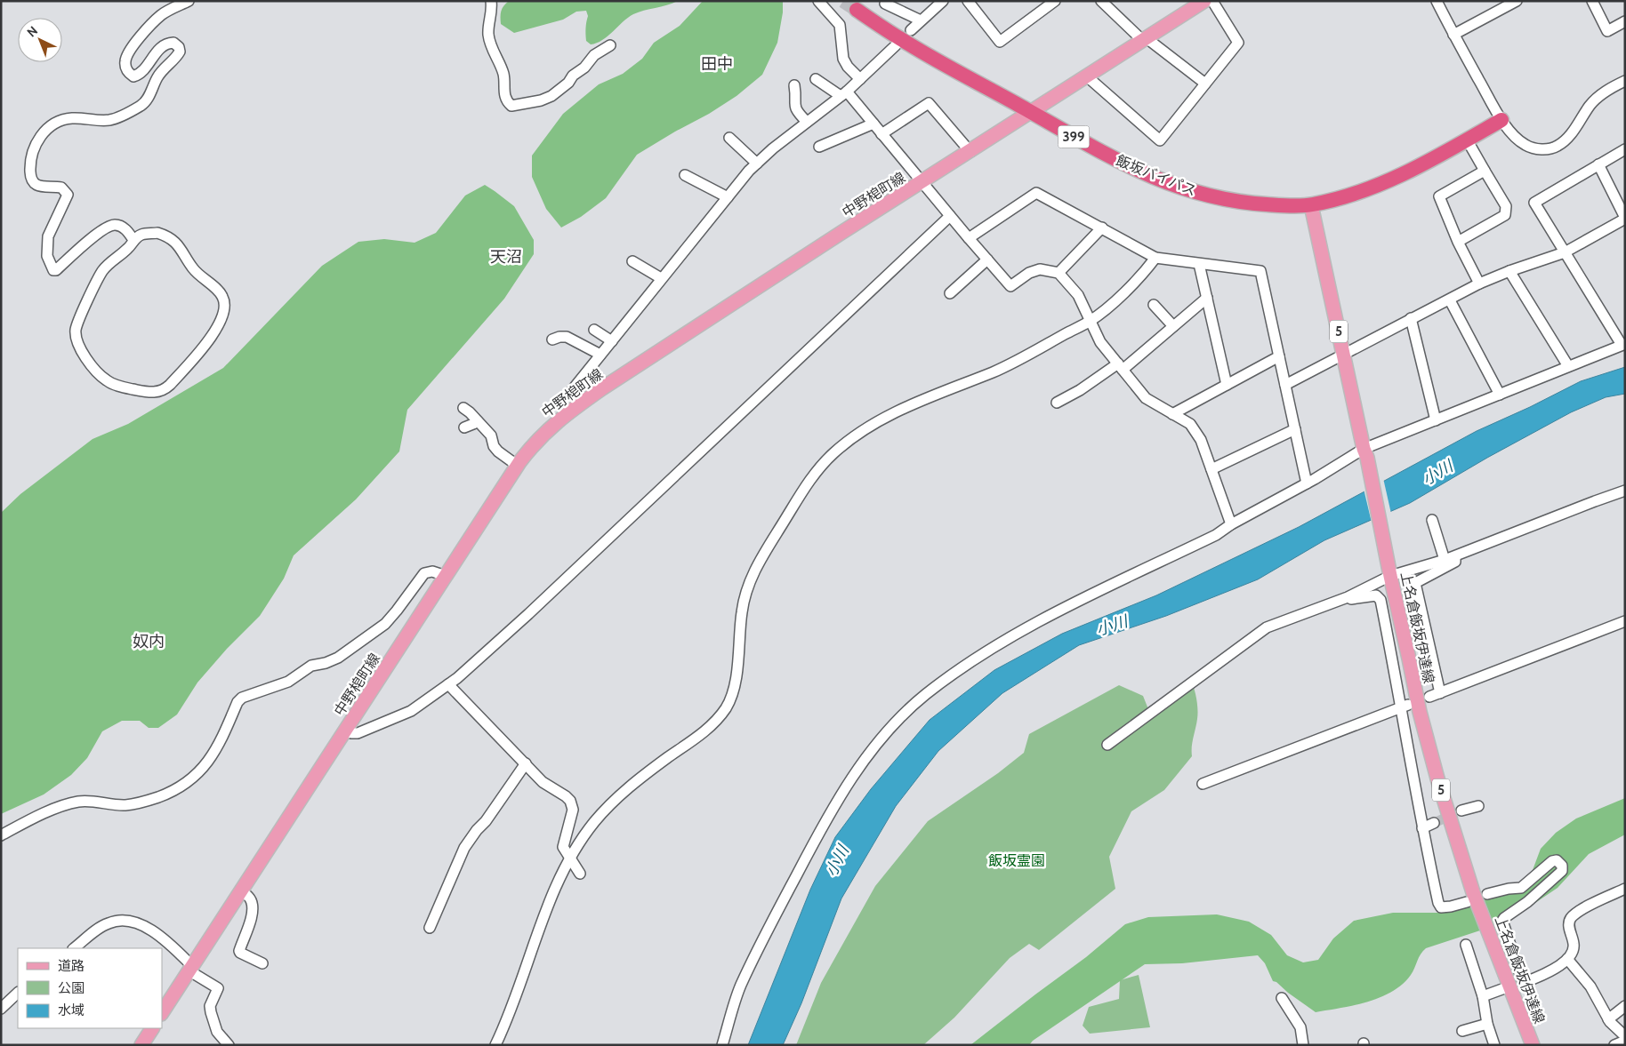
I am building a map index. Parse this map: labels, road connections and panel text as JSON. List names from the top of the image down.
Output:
{
  "streets": {
    "highway": ["399", "飯坂バイパス"],
    "main road": ["中野梍町線", "5", "上名倉飯坂伊達線"]
  },
  "crossings": [
    ["飯坂バイパス", "中野梍町線"],
    ["飯坂バイパス", "上名倉飯坂伊達線"]
  ],
  "districts": ["田中", "天沼", "奴内"],
  "water": ["小川"],
  "parks": ["飯坂霊園"],
  "legend": ["道路", "公園", "水域"],
  "north": "top left"
}
